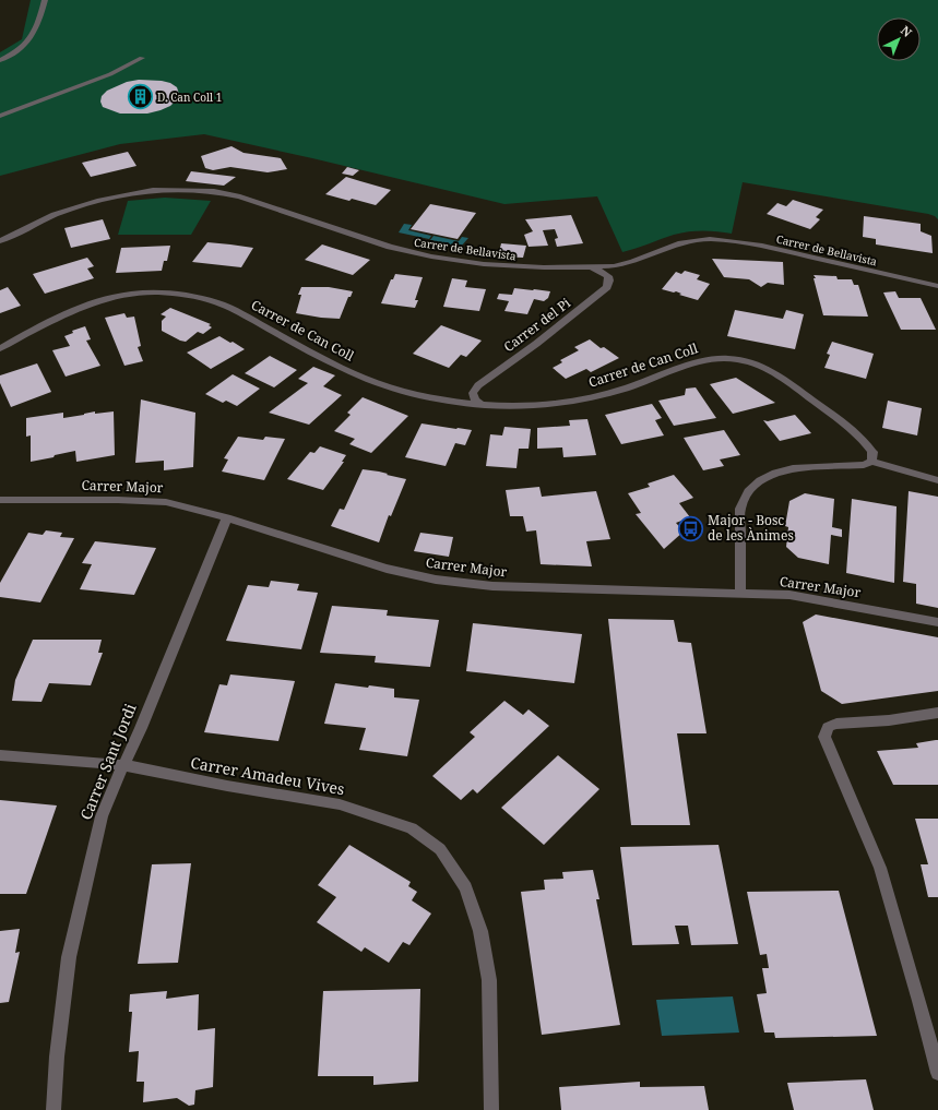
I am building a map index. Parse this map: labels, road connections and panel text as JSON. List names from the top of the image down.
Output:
{
  "streets": {
    "street": [
      "Carrer de Bellavista",
      "Carrer del Pi",
      "Carrer de Can Coll",
      "Carrer Major",
      "Carrer Sant Jordi",
      "Carrer Amadeu Vives"
    ]
  },
  "crossings": [
    ["Carrer de Bellavista", "Carrer del Pi"],
    ["Carrer del Pi", "Carrer de Can Coll"],
    ["Carrer Major", "Carrer Sant Jordi"],
    ["Carrer Sant Jordi", "Carrer Amadeu Vives"]
  ],
  "places": {
    "building": ["D. Can Coll 1"],
    "bus stop": ["Major - Bosc de les Ànimes"]
  },
  "north": "top right"
}
